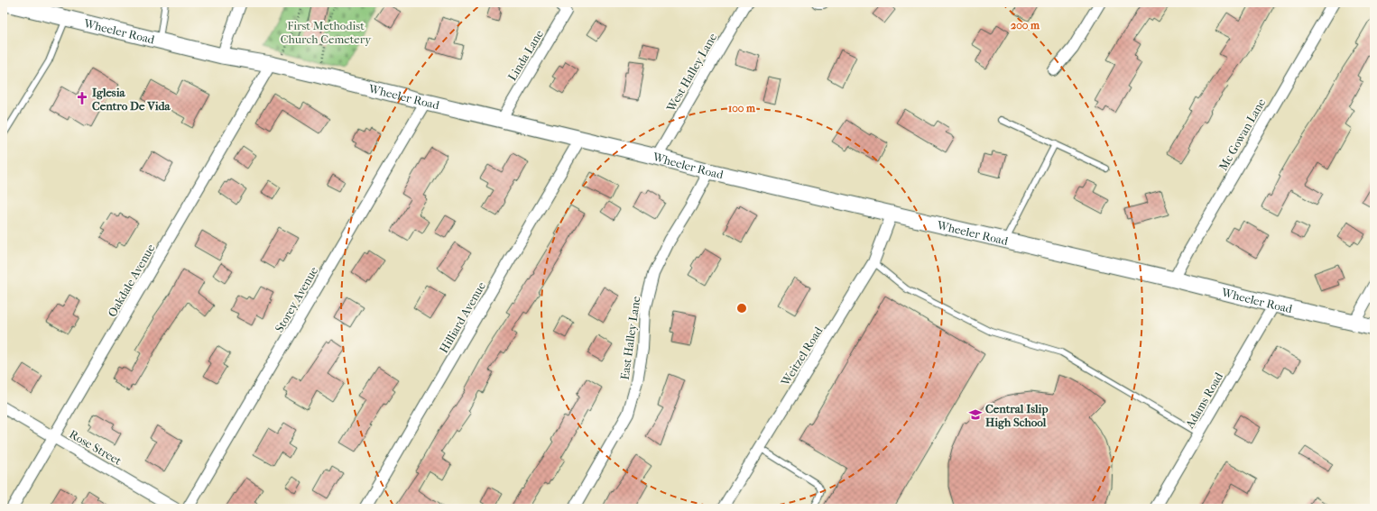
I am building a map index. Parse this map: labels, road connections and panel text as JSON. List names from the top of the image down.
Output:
{
  "streets": {
    "main road": ["Wheeler Road"],
    "street": [
      "Linda Lane",
      "West Halley Lane",
      "Mc Gowan Lane",
      "Oakdale Avenue",
      "Storey Avenue",
      "Hilliard Avenue",
      "East Halley Lane",
      "Weitzel Road",
      "Adams Road",
      "Rose Street"
    ]
  },
  "crossings": [
    ["Wheeler Road", "Linda Lane"],
    ["Wheeler Road", "West Halley Lane"],
    ["Wheeler Road", "Mc Gowan Lane"],
    ["Wheeler Road", "Oakdale Avenue"],
    ["Wheeler Road", "Storey Avenue"],
    ["Wheeler Road", "Hilliard Avenue"],
    ["Wheeler Road", "East Halley Lane"],
    ["Wheeler Road", "Weitzel Road"],
    ["Wheeler Road", "Adams Road"],
    ["Oakdale Avenue", "Rose Street"]
  ],
  "parks": ["First Methodist Church Cemetery"],
  "places": {
    "church": ["Iglesia Centro De Vida"],
    "school or university": ["Central Islip High School"]
  },
  "rings": ["200 m", "100 m"]
}
